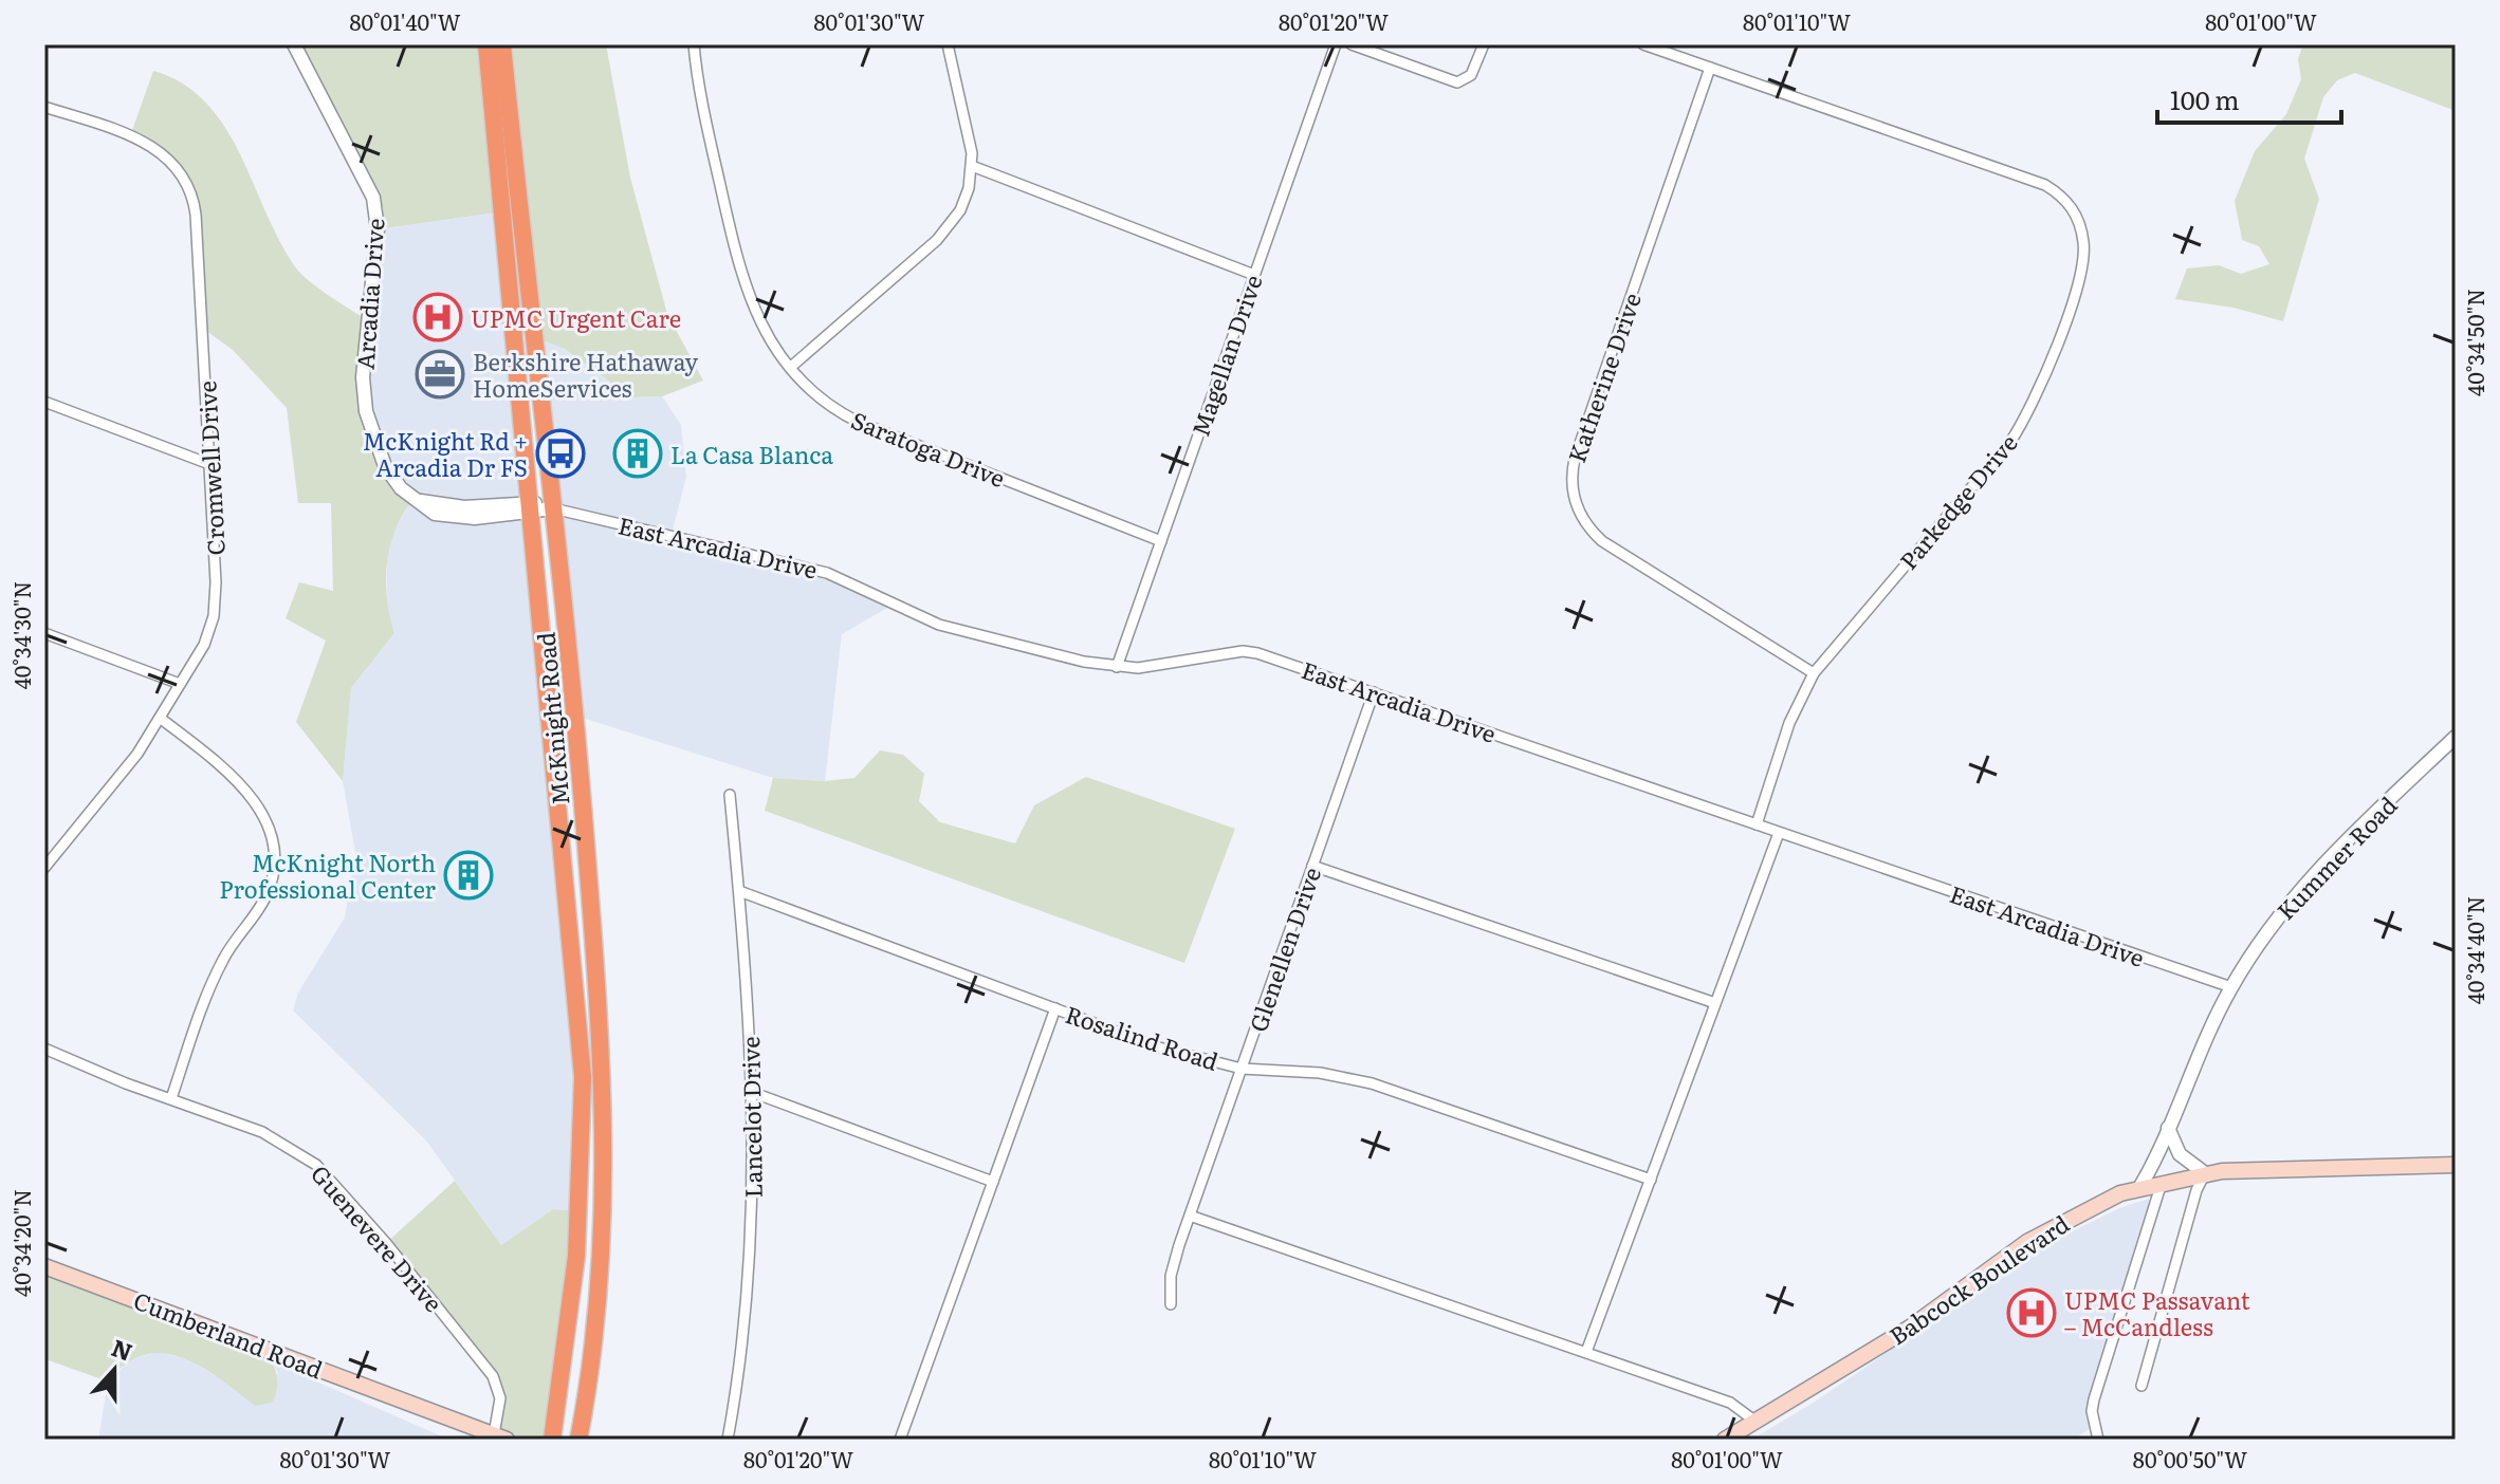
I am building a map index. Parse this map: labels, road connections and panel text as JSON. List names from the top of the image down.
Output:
{
  "streets": {
    "highway": ["McKnight Road"],
    "main road": ["Babcock Boulevard", "Cumberland Road"],
    "street": [
      "Arcadia Drive",
      "Magellan Drive",
      "Katherine Drive",
      "Saratoga Drive",
      "Cromwell Drive",
      "Parkedge Drive",
      "East Arcadia Drive",
      "Kummer Road",
      "Glenellen Drive",
      "Rosalind Road",
      "Lancelot Drive",
      "Guenevere Drive"
    ]
  },
  "crossings": [
    ["Arcadia Drive", "East Arcadia Drive"],
    ["Arcadia Drive", "McKnight Road"],
    ["Magellan Drive", "Saratoga Drive"],
    ["Magellan Drive", "East Arcadia Drive"],
    ["Katherine Drive", "Parkedge Drive"],
    ["Parkedge Drive", "East Arcadia Drive"],
    ["East Arcadia Drive", "McKnight Road"],
    ["East Arcadia Drive", "Kummer Road"],
    ["East Arcadia Drive", "Glenellen Drive"],
    ["Kummer Road", "Babcock Boulevard"],
    ["Glenellen Drive", "Rosalind Road"],
    ["Rosalind Road", "Lancelot Drive"],
    ["Guenevere Drive", "Cumberland Road"]
  ],
  "places": {
    "hospital": ["UPMC Urgent Care", "UPMC Passavant – McCandless"],
    "office": ["Berkshire Hathaway HomeServices"],
    "bus stop": ["McKnight Rd + Arcadia Dr FS"],
    "building": ["La Casa Blanca", "McKnight North Professional Center"]
  },
  "scale_bar": "100 m",
  "north": "top",
  "coordinates": [
    "80°01'40\"W",
    "80°01'30\"W",
    "80°01'20\"W",
    "80°01'10\"W",
    "80°01'00\"W",
    "40°34'50\"N",
    "40°34'30\"N",
    "40°34'40\"N",
    "40°34'20\"N",
    "80°00'50\"W"
  ]
}
